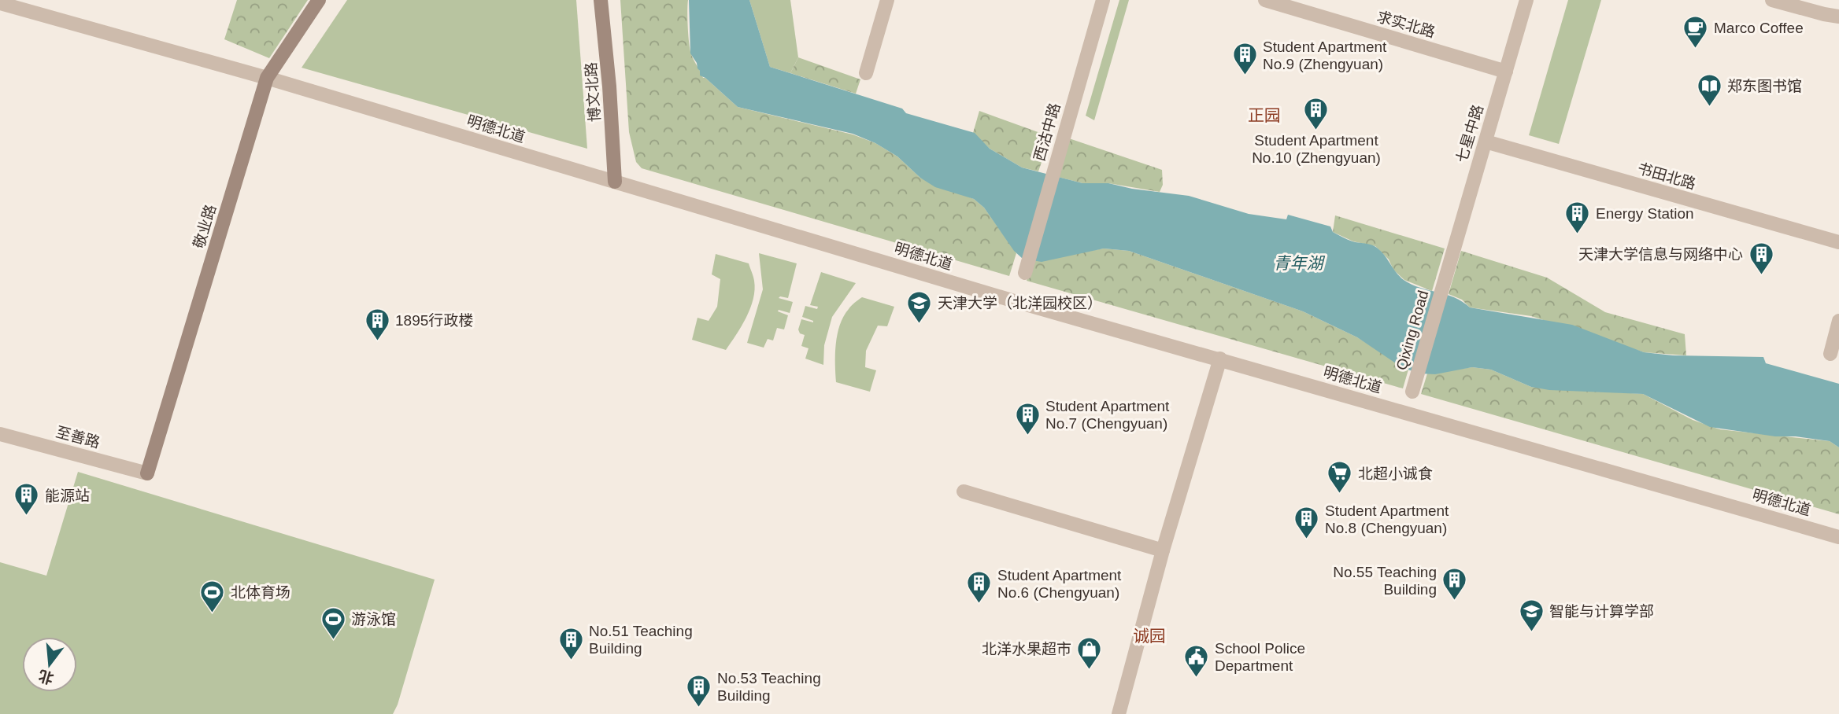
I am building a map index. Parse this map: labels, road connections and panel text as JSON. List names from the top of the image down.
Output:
{
  "streets": {
    "street": [
      "求实北路",
      "博文北路",
      "明德北道",
      "西沽中路",
      "七星中路",
      "书田北路",
      "敬业路",
      "Qixing Road",
      "至善路"
    ]
  },
  "crossings": [
    ["求实北路", "七星中路"],
    ["博文北路", "明德北道"],
    ["明德北道", "敬业路"],
    ["七星中路", "书田北路"],
    ["七星中路", "Qixing Road"],
    ["敬业路", "至善路"]
  ],
  "districts": ["正园", "诚园"],
  "water": ["青年湖"],
  "places": {
    "cafe": ["Marco Coffee"],
    "building": [
      "Student Apartment No.9 (Zhengyuan)",
      "Student Apartment No.10 (Zhengyuan)",
      "Energy Station",
      "天津大学信息与网络中心",
      "1895行政楼",
      "Student Apartment No.7 (Chengyuan)",
      "能源站",
      "Student Apartment No.8 (Chengyuan)",
      "No.55 Teaching Building",
      "Student Apartment No.6 (Chengyuan)",
      "No.51 Teaching Building",
      "No.53 Teaching Building"
    ],
    "library": ["郑东图书馆"],
    "school or university": ["天津大学（北洋园校区）", "智能与计算学部"],
    "supermarket": ["北超小诚食"],
    "sports": ["北体育场", "游泳馆"],
    "shop": ["北洋水果超市"],
    "public building": ["School Police Department"]
  },
  "north": "bottom"
}
